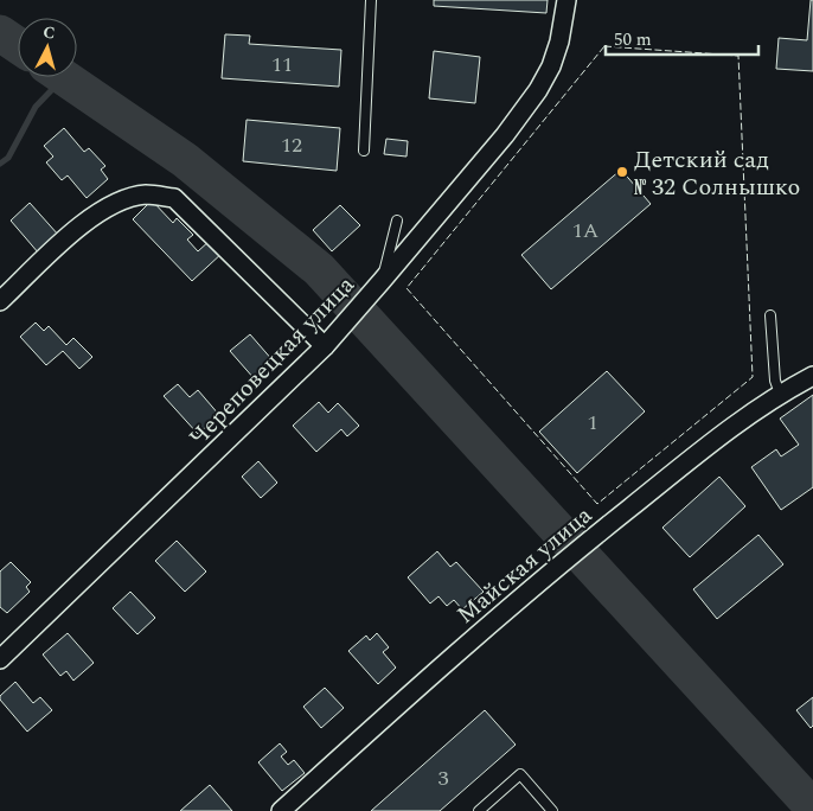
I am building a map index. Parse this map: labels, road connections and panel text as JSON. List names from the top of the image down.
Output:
{
  "streets": {
    "street": ["Череповецкая улица", "Майская улица"]
  },
  "places": ["Детский сад № 32 Солнышко"],
  "house_numbers": [
    "11",
    "12",
    "1А",
    "1",
    "3"
  ],
  "scale_bar": "50 m",
  "north": "top"
}
